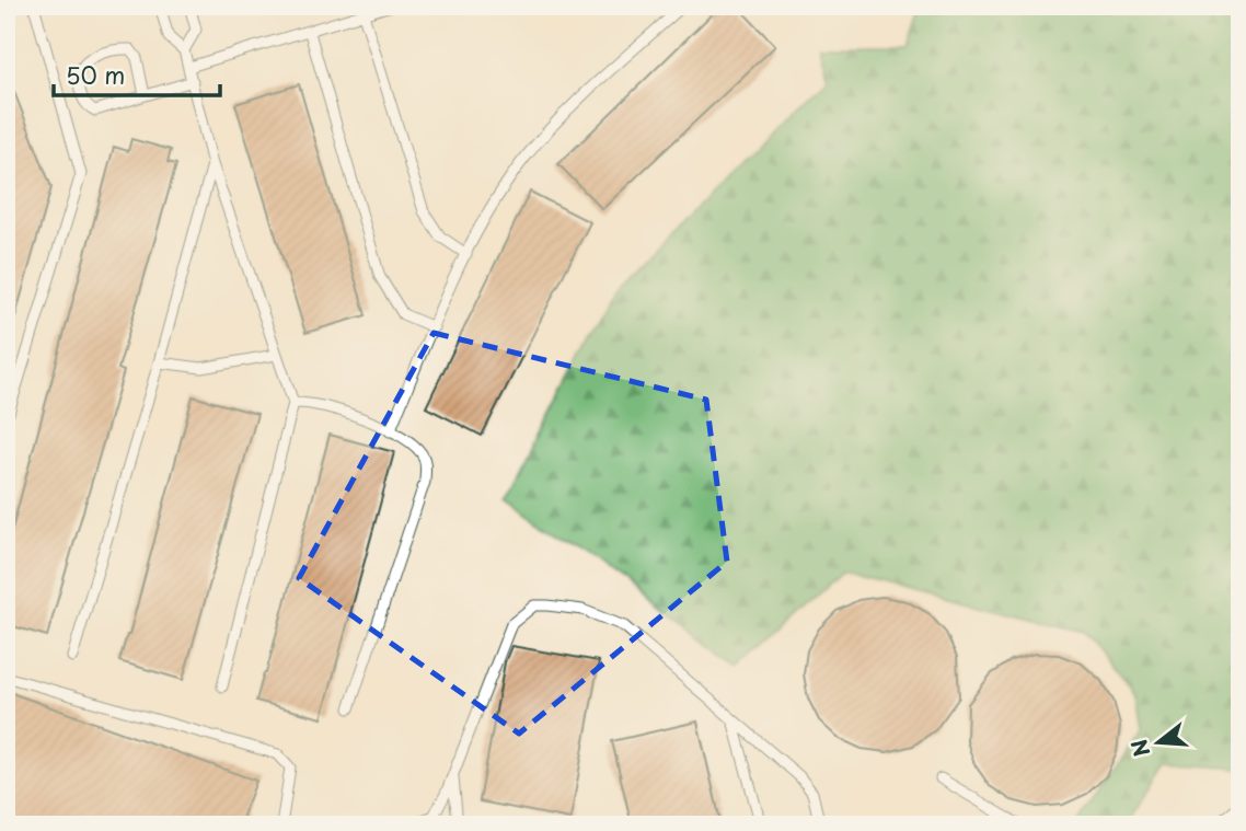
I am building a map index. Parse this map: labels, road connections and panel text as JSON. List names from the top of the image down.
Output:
{
  "scale_bar": "50 m",
  "north": "left"
}
